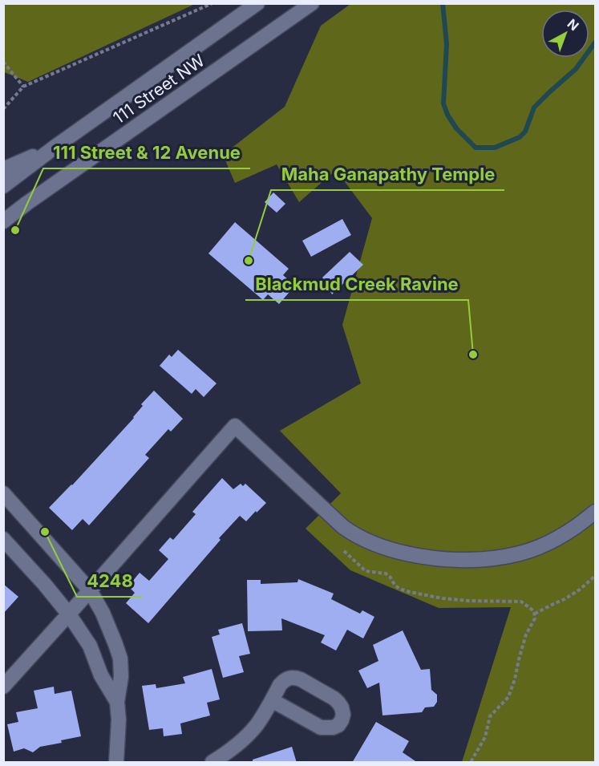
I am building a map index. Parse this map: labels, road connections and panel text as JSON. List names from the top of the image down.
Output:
{
  "streets": {
    "street": ["111 Street NW"]
  },
  "places": [
    "111 Street & 12 Avenue",
    "Maha Ganapathy Temple",
    "Blackmud Creek Ravine",
    "4248"
  ],
  "north": "top right"
}
